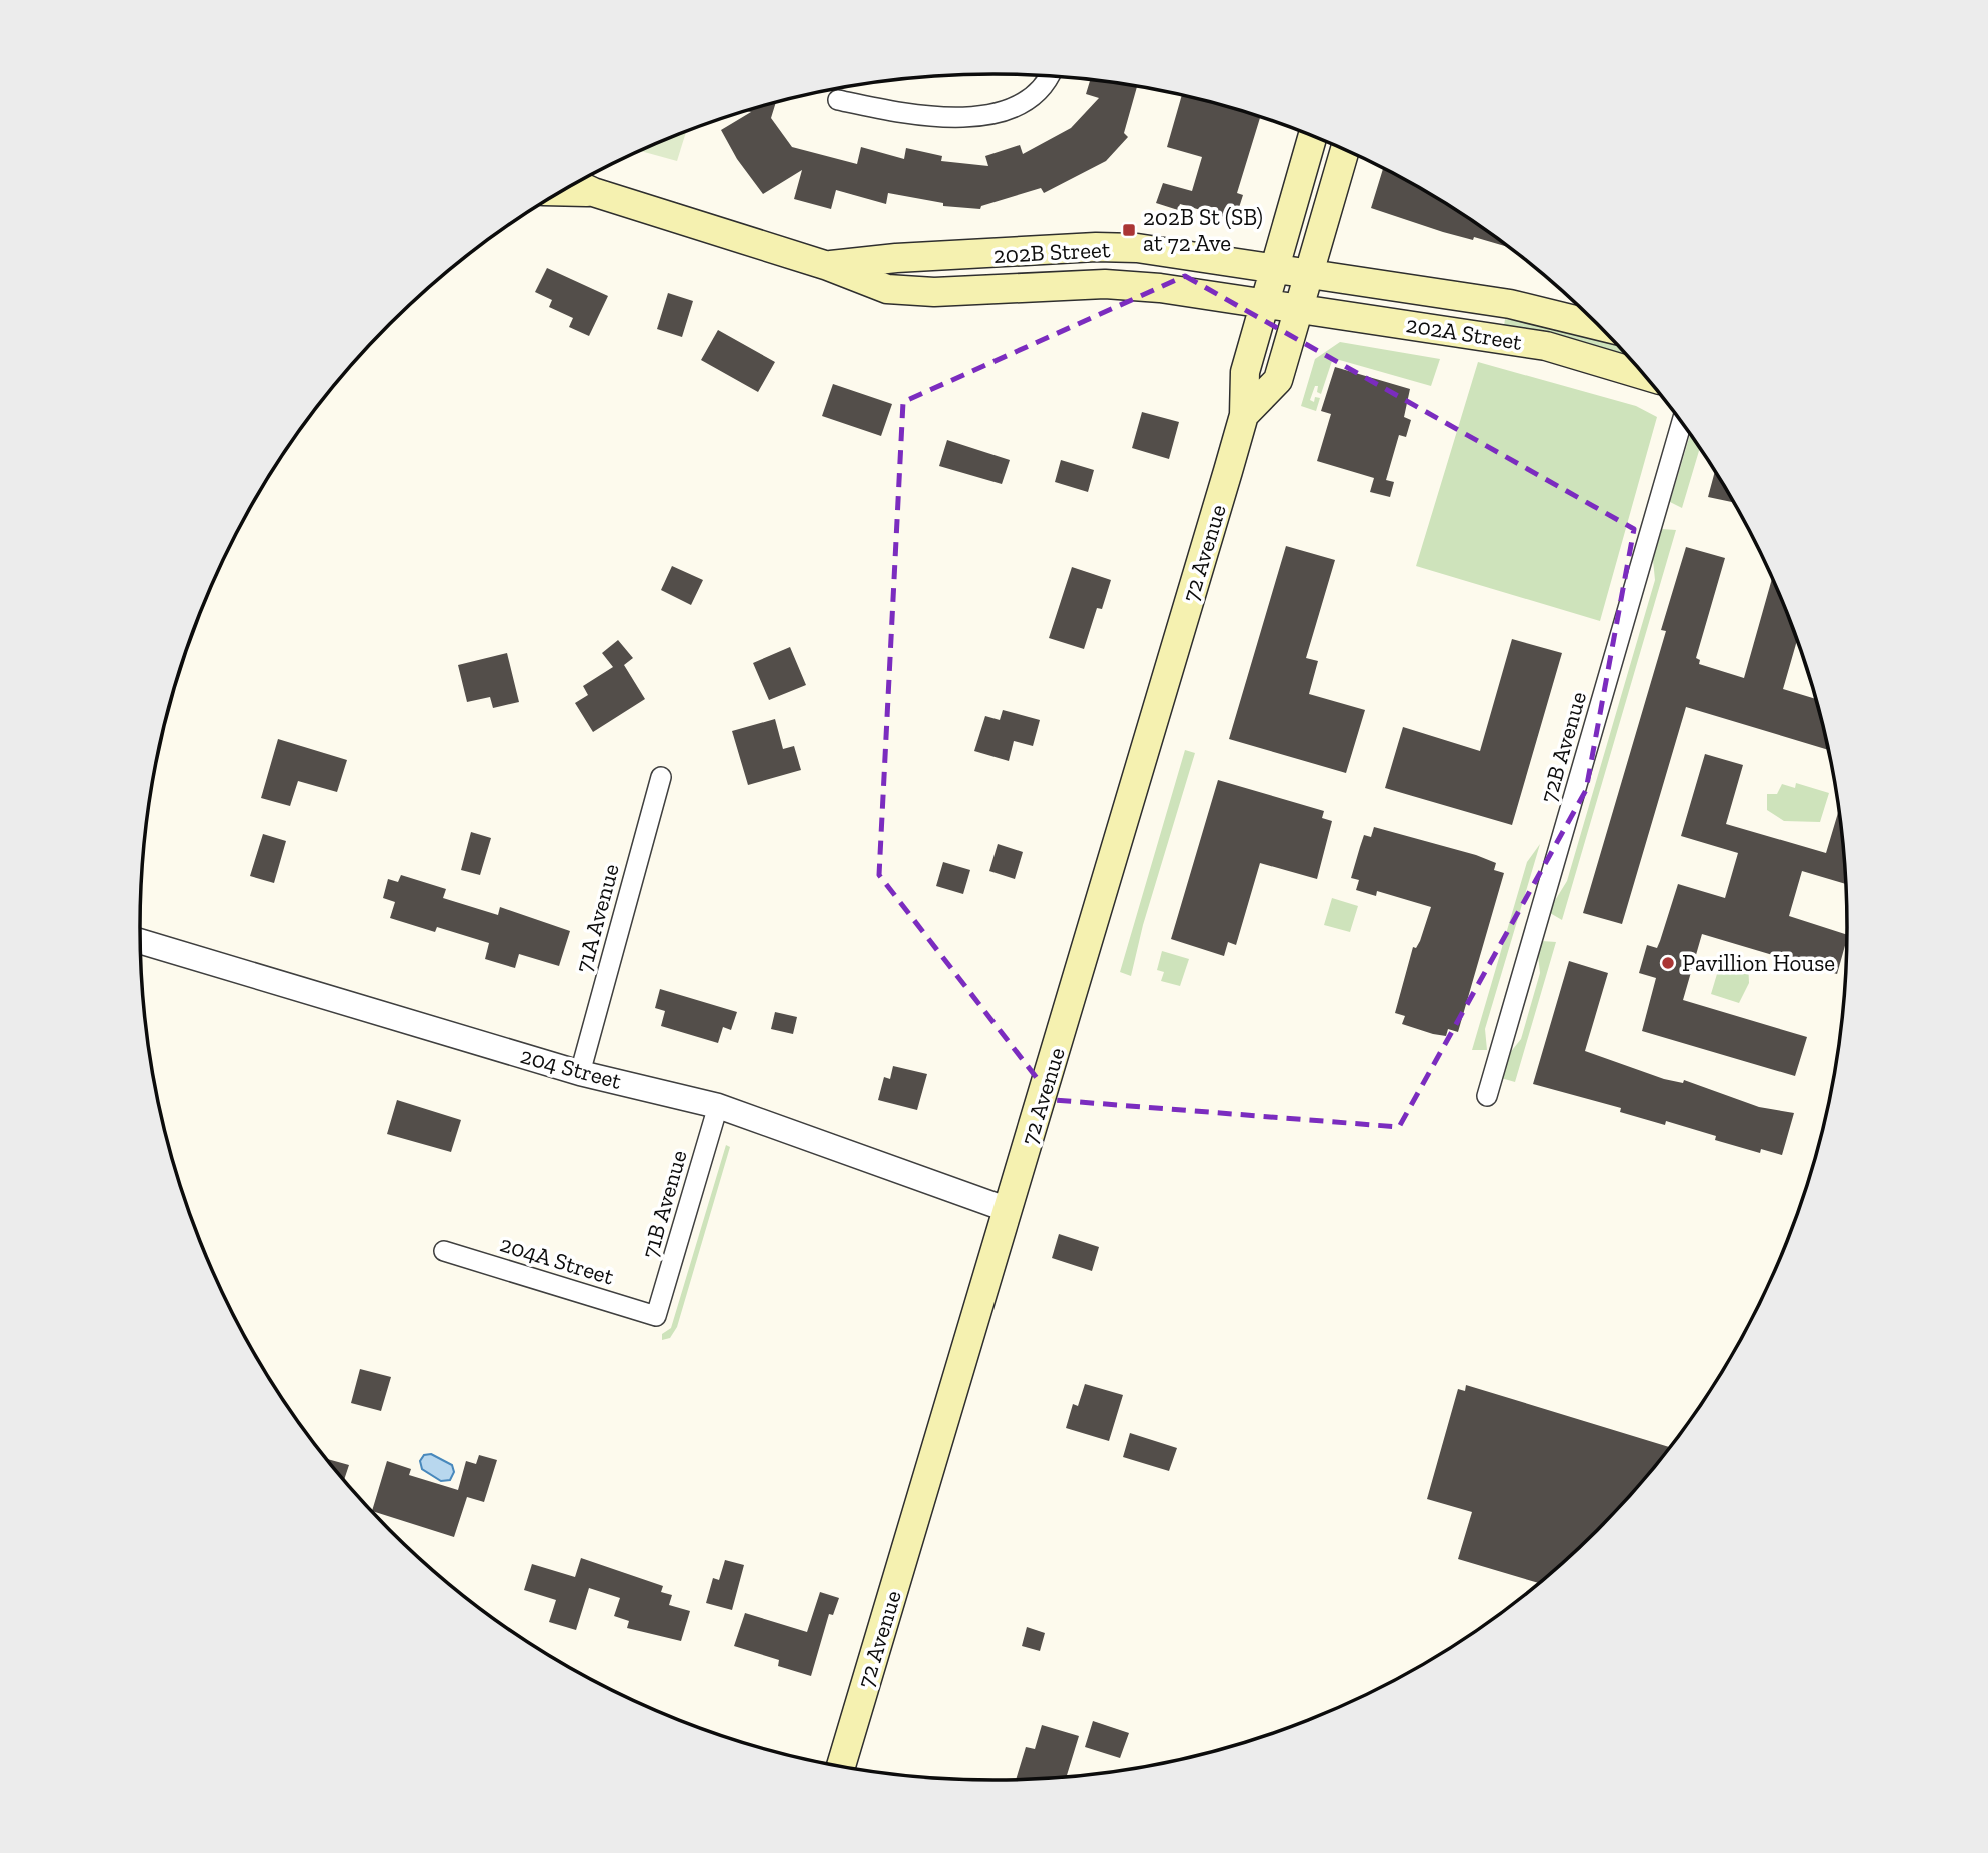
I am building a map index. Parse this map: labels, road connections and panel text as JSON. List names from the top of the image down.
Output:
{
  "streets": {
    "main road": ["202B Street", "202A Street", "72 Avenue"],
    "street": [
      "72B Avenue",
      "71A Avenue",
      "204 Street",
      "71B Avenue",
      "204A Street"
    ]
  },
  "crossings": [
    ["202B Street", "202A Street"],
    ["202B Street", "72 Avenue"],
    ["202A Street", "72 Avenue"],
    ["72 Avenue", "204 Street"],
    ["71A Avenue", "204 Street"],
    ["204 Street", "71B Avenue"],
    ["71B Avenue", "204A Street"]
  ],
  "places": {
    "transit": ["202B St (SB) at 72 Ave"],
    "other": ["Pavillion House"]
  }
}
